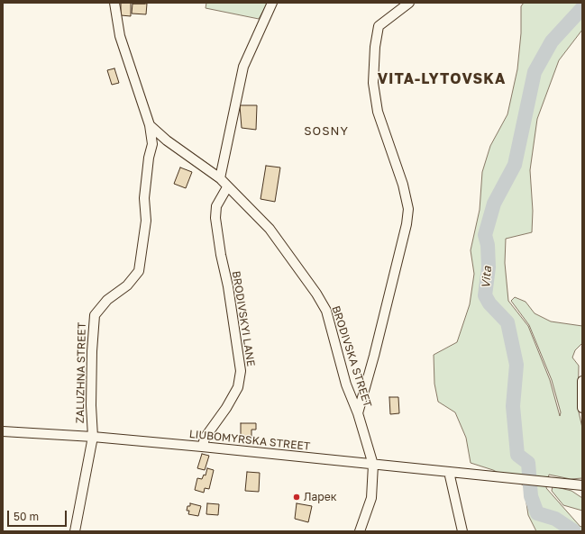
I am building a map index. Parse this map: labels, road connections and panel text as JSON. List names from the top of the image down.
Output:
{
  "streets": {
    "street": [
      "BRODIVSKYI LANE",
      "BRODIVSKA STREET",
      "ZALUZHNA STREET",
      "LIUBOMYRSKA STREET"
    ]
  },
  "crossings": [
    ["BRODIVSKYI LANE", "BRODIVSKA STREET"],
    ["BRODIVSKYI LANE", "LIUBOMYRSKA STREET"],
    ["BRODIVSKA STREET", "ZALUZHNA STREET"],
    ["BRODIVSKA STREET", "LIUBOMYRSKA STREET"],
    ["ZALUZHNA STREET", "LIUBOMYRSKA STREET"]
  ],
  "districts": ["VITA-LYTOVSKA", "SOSNY"],
  "water": ["Vita"],
  "places": ["Ларек"],
  "scale_bar": "50 m"
}
